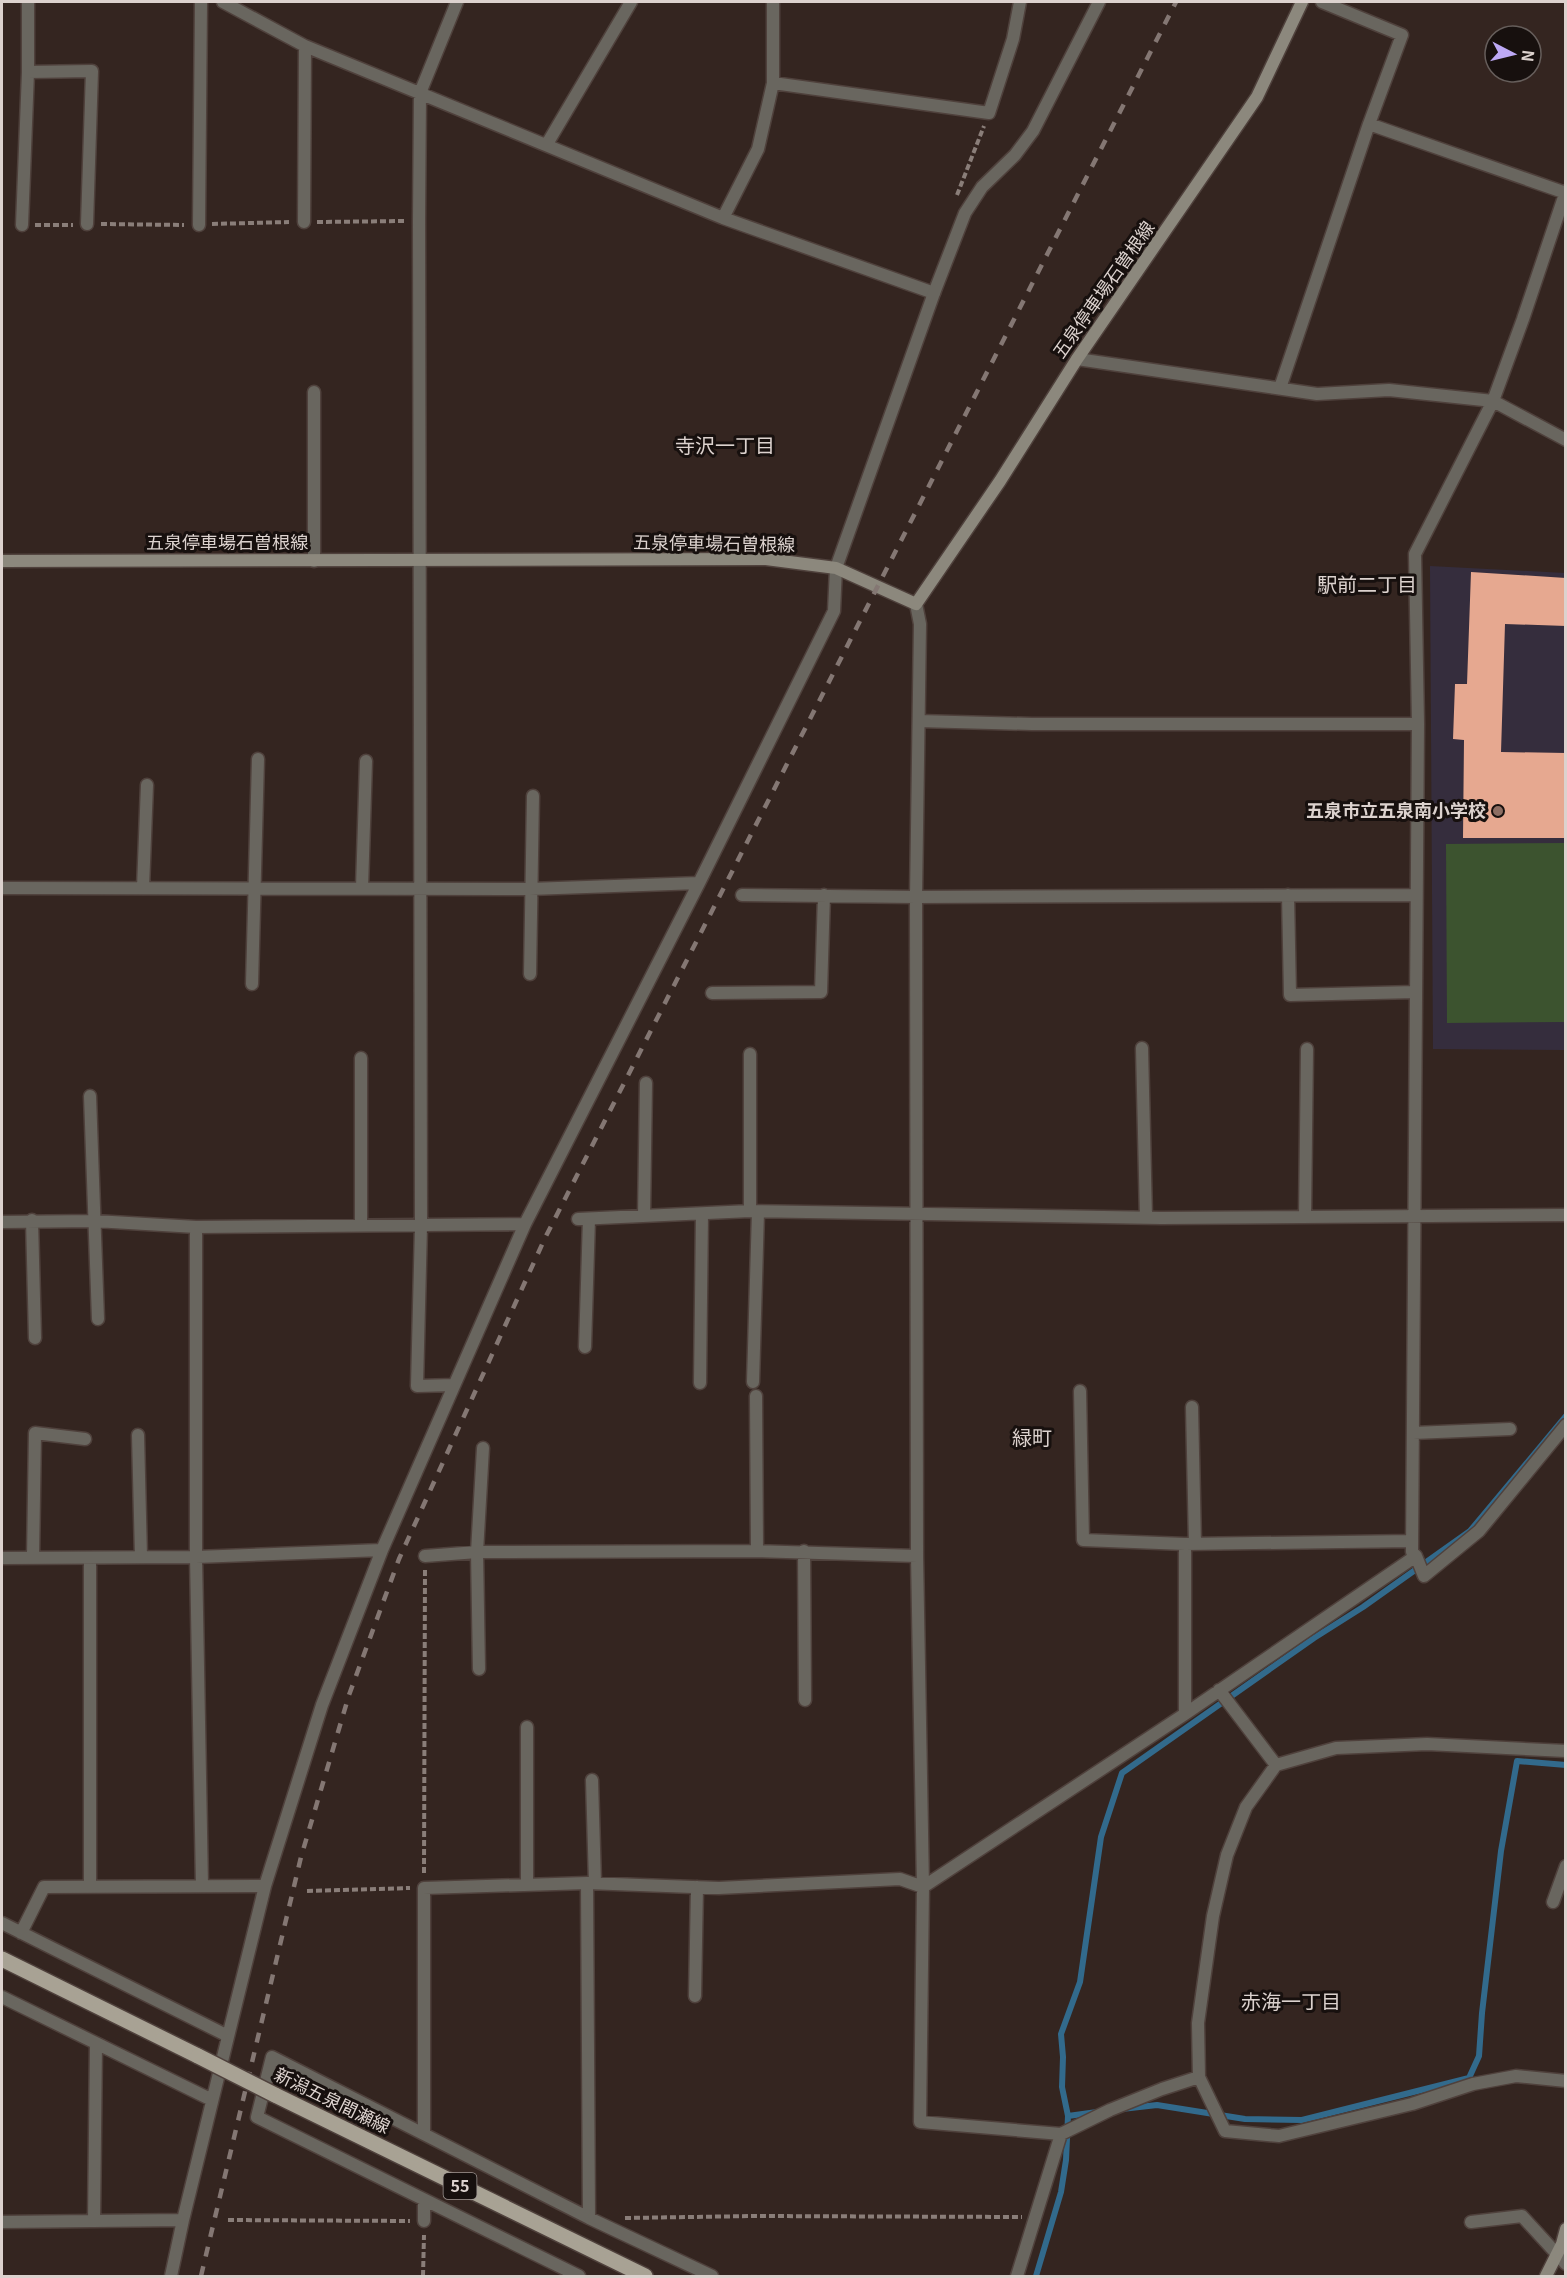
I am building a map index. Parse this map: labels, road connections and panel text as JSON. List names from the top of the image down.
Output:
{
  "streets": {
    "main road": ["五泉停車場石曽根線", "新潟五泉間瀬線", "55"]
  },
  "districts": [
    "寺沢一丁目",
    "駅前二丁目",
    "緑町",
    "赤海一丁目"
  ],
  "places": ["五泉市立五泉南小学校"],
  "north": "right"
}
